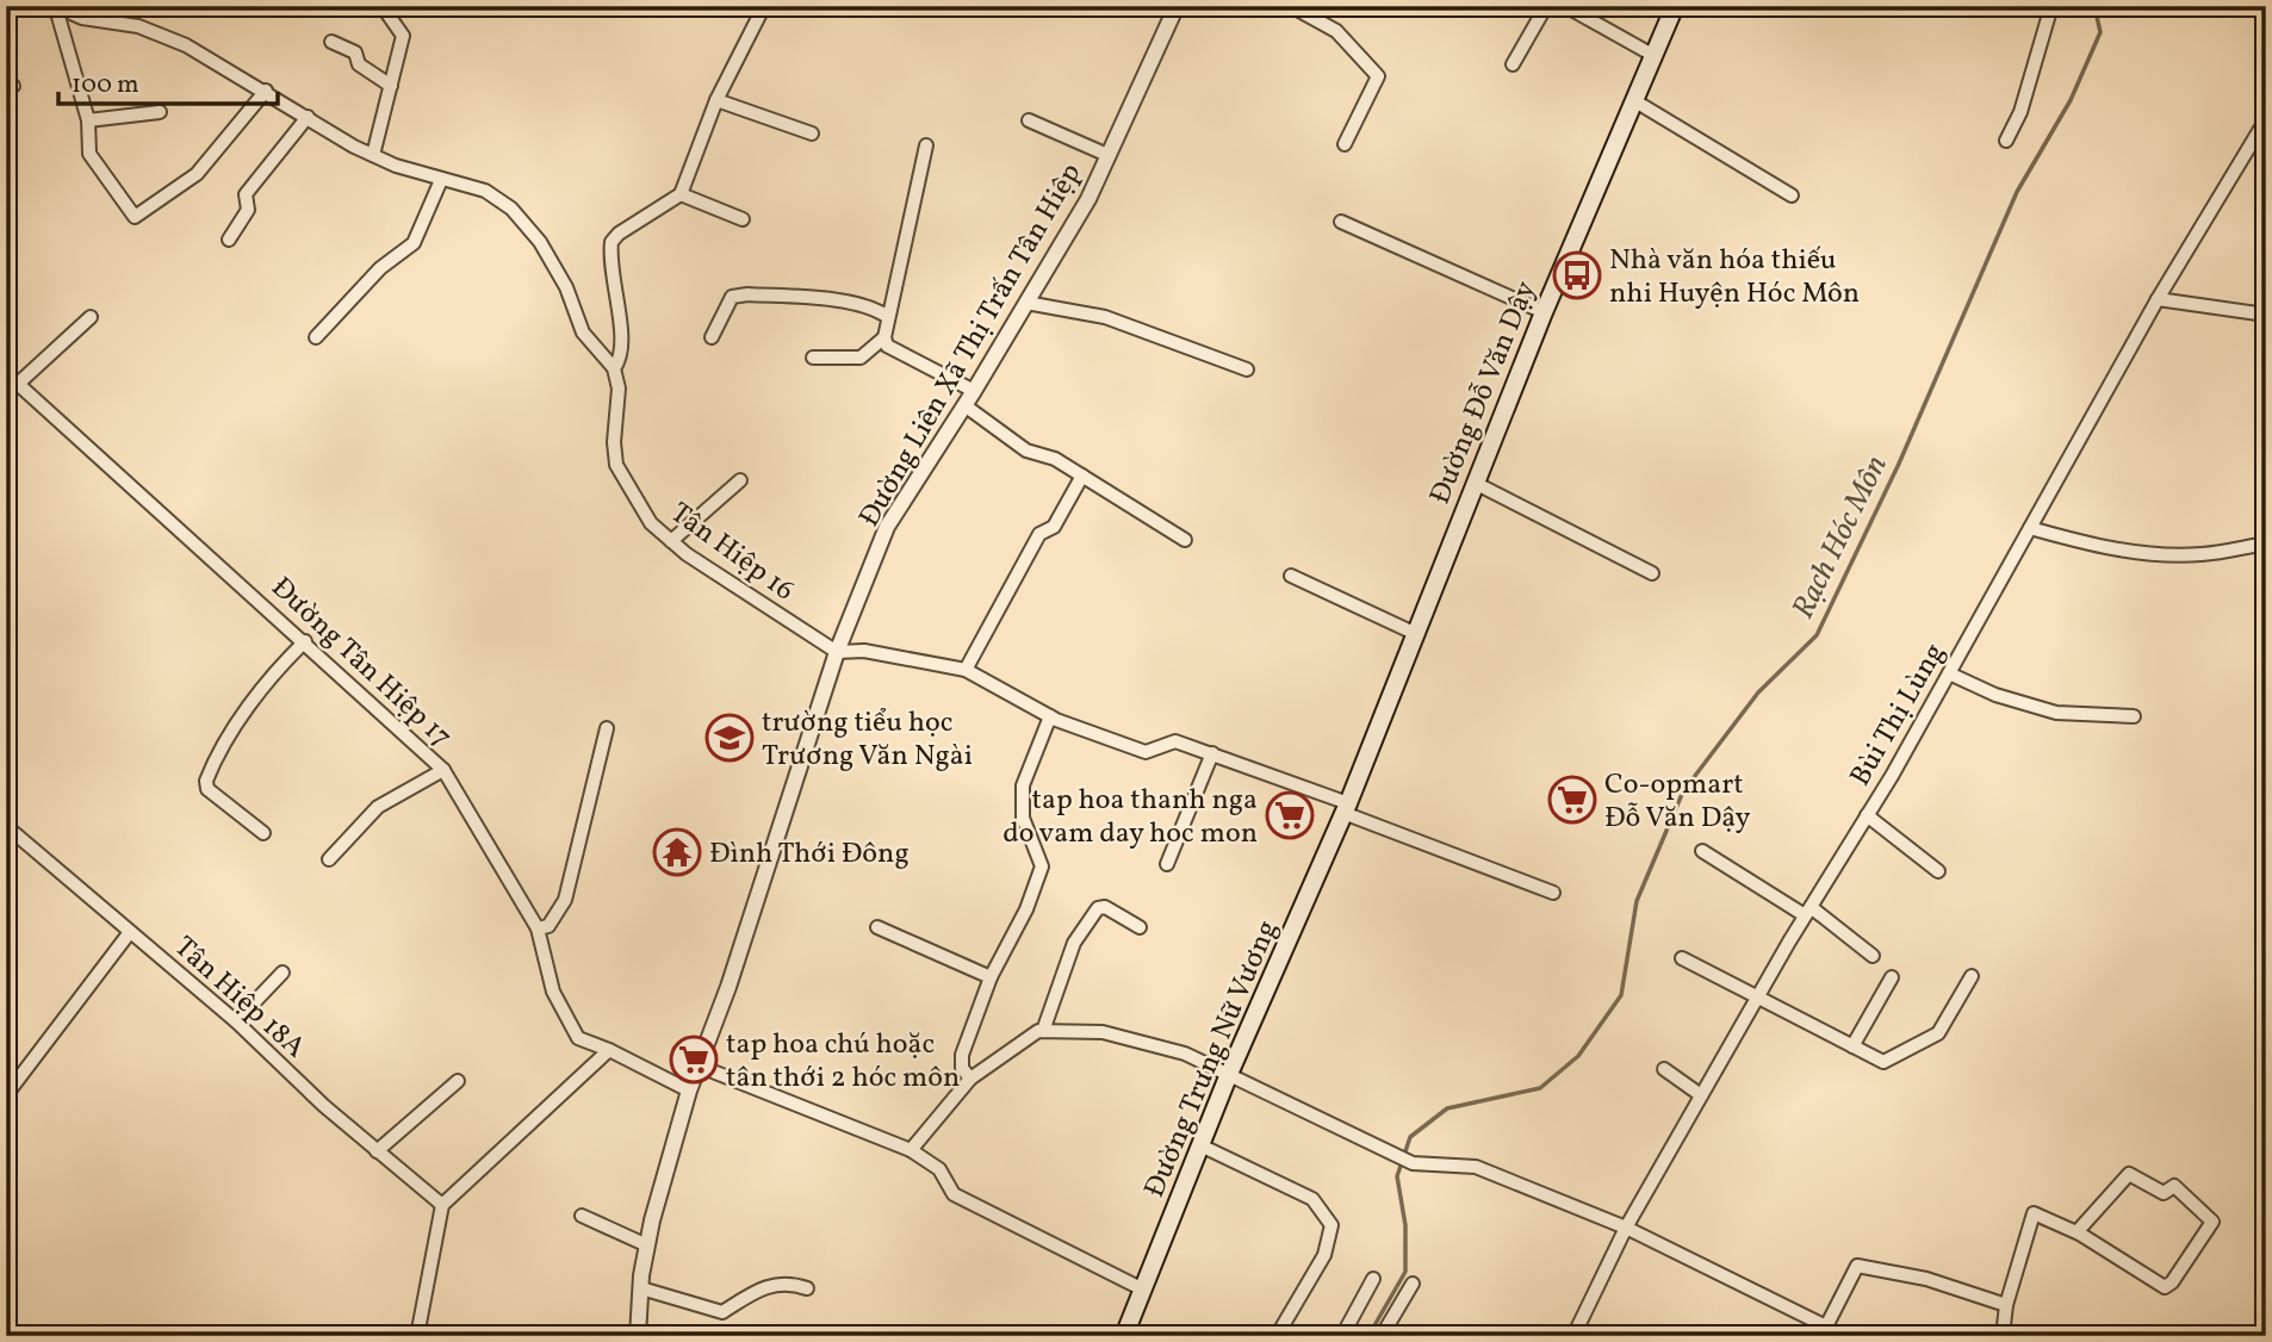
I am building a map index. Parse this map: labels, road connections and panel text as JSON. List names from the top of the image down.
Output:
{
  "streets": {
    "main road": ["Đường Đỗ Văn Dậy", "Đường Trưng Nữ Vương"],
    "street": [
      "Đường Liên Xã Thị Trấn Tân Hiệp",
      "Tân Hiệp 16",
      "Đường Tân Hiệp 17",
      "Bùi Thị Lùng",
      "Tân Hiệp 18A"
    ]
  },
  "crossings": [
    ["Đường Liên Xã Thị Trấn Tân Hiệp", "Tân Hiệp 16"],
    ["Đường Liên Xã Thị Trấn Tân Hiệp", "Đường Tân Hiệp 17"],
    ["Đường Đỗ Văn Dậy", "Đường Trưng Nữ Vương"]
  ],
  "water": ["Rạch Hóc Môn"],
  "places": {
    "bus stop": ["Nhà văn hóa thiếu nhi Huyện Hóc Môn"],
    "school or university": ["trường tiểu học Trương Văn Ngài"],
    "supermarket": ["Co-opmart Đỗ Văn Dậy", "tap hoa thanh nga do vam day hoc mon", "tap hoa chú hoặc tân thới 2 hóc môn"],
    "temple": ["Đình Thới Đông"]
  },
  "scale_bar": "100 m"
}
